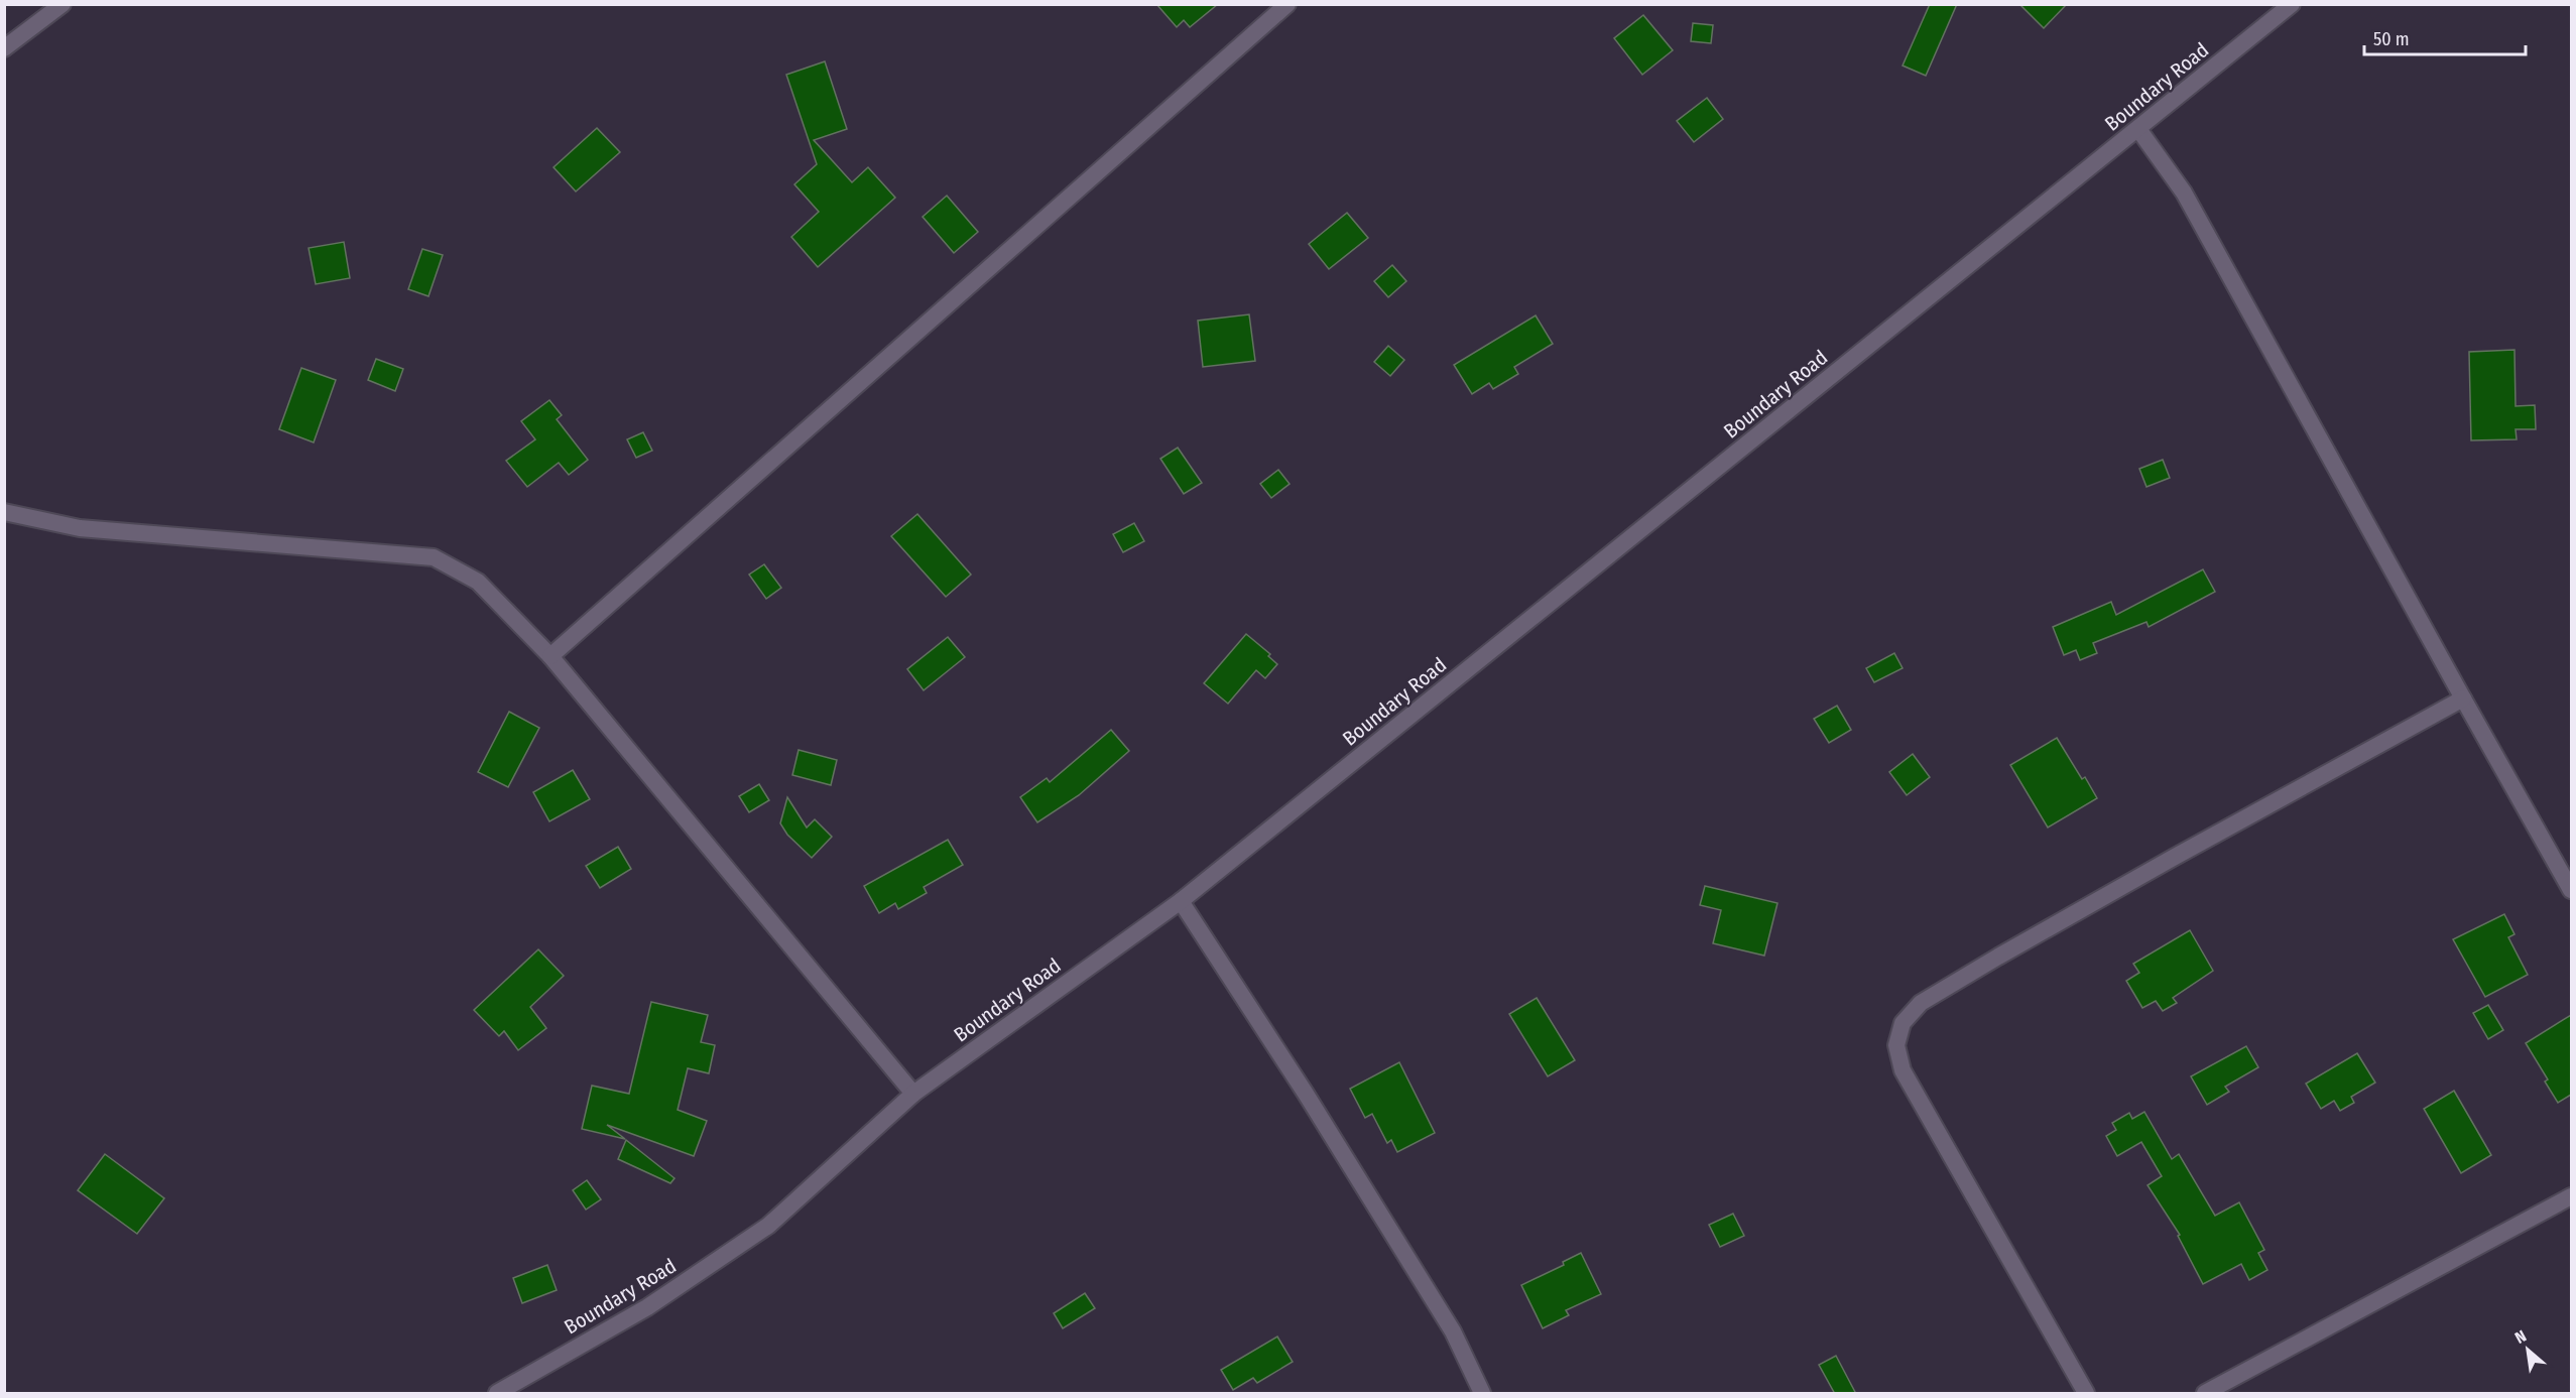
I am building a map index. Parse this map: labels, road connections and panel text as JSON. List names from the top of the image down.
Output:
{
  "streets": {
    "street": ["Boundary Road"]
  },
  "scale_bar": "50 m",
  "north": "top left"
}
